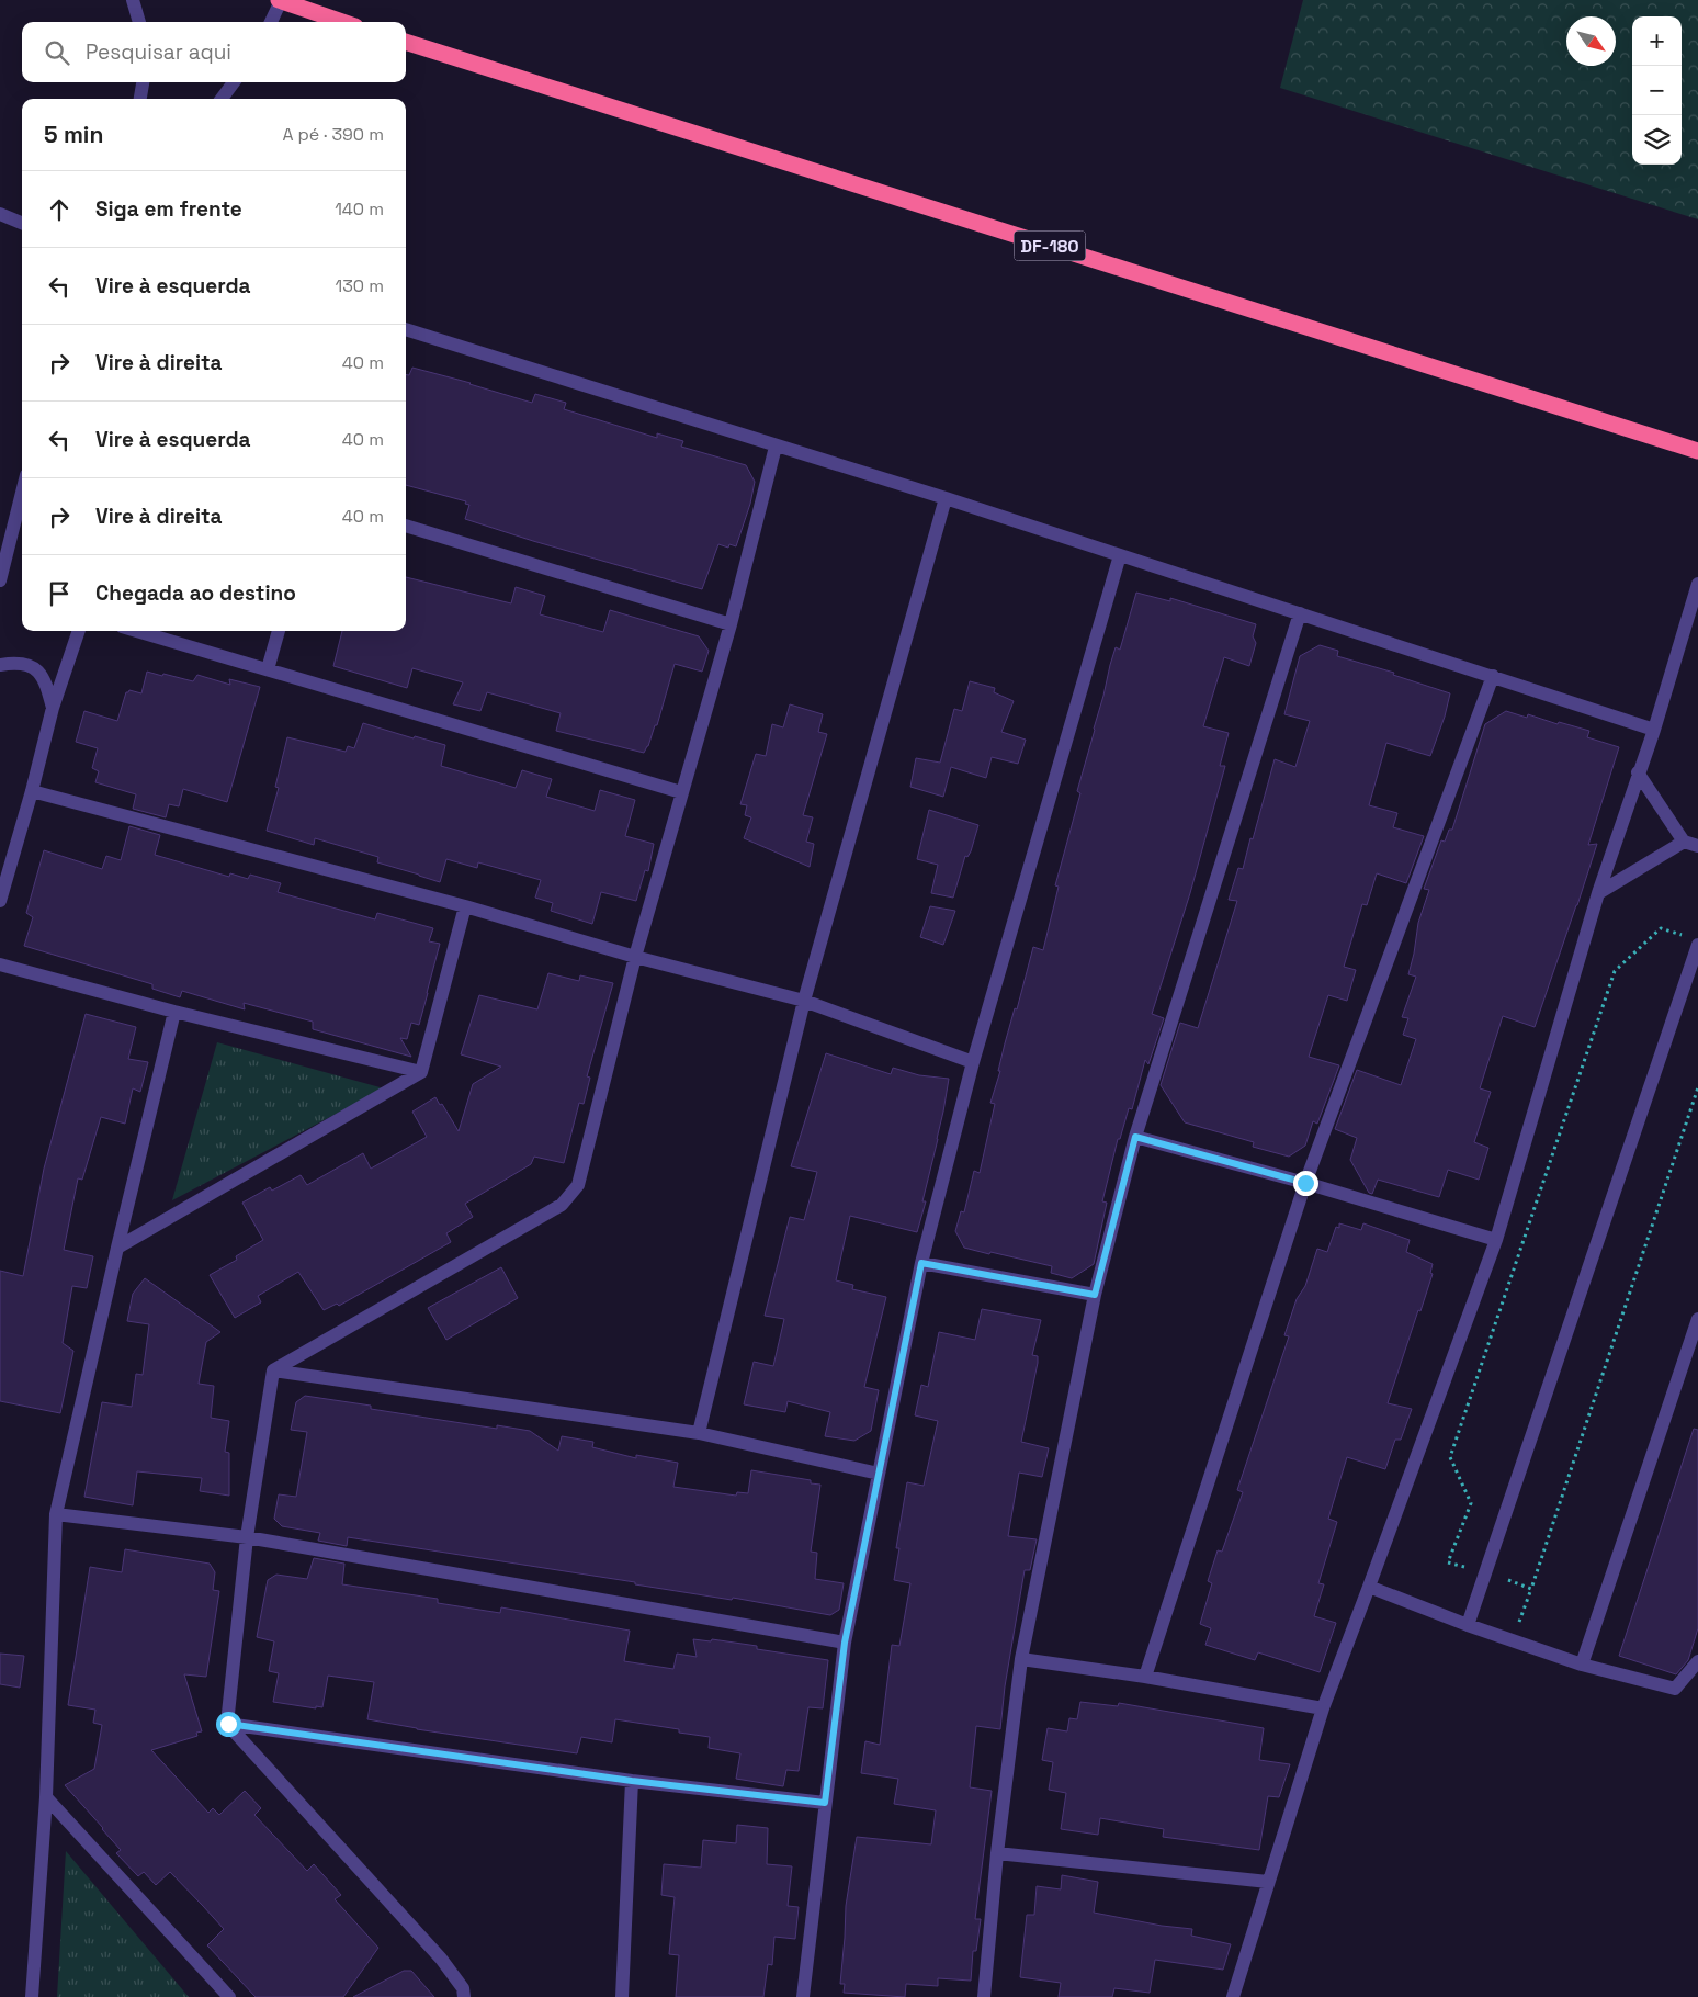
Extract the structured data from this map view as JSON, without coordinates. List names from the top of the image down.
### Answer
{
  "streets": {
    "highway": ["DF-180"]
  },
  "north": "bottom right",
  "page": {
    "map_buttons": ["+", "−"],
    "search": "Pesquisar aqui",
    "heading": ["5 min", "A pé · 390 m"],
    "list": [
      ["Siga em frente", "140 m"],
      ["Vire à esquerda", "130 m"],
      ["Vire à direita", "40 m"],
      ["Vire à esquerda", "40 m"],
      ["Vire à direita", "40 m"],
      "Chegada ao destino"
    ]
  }
}
